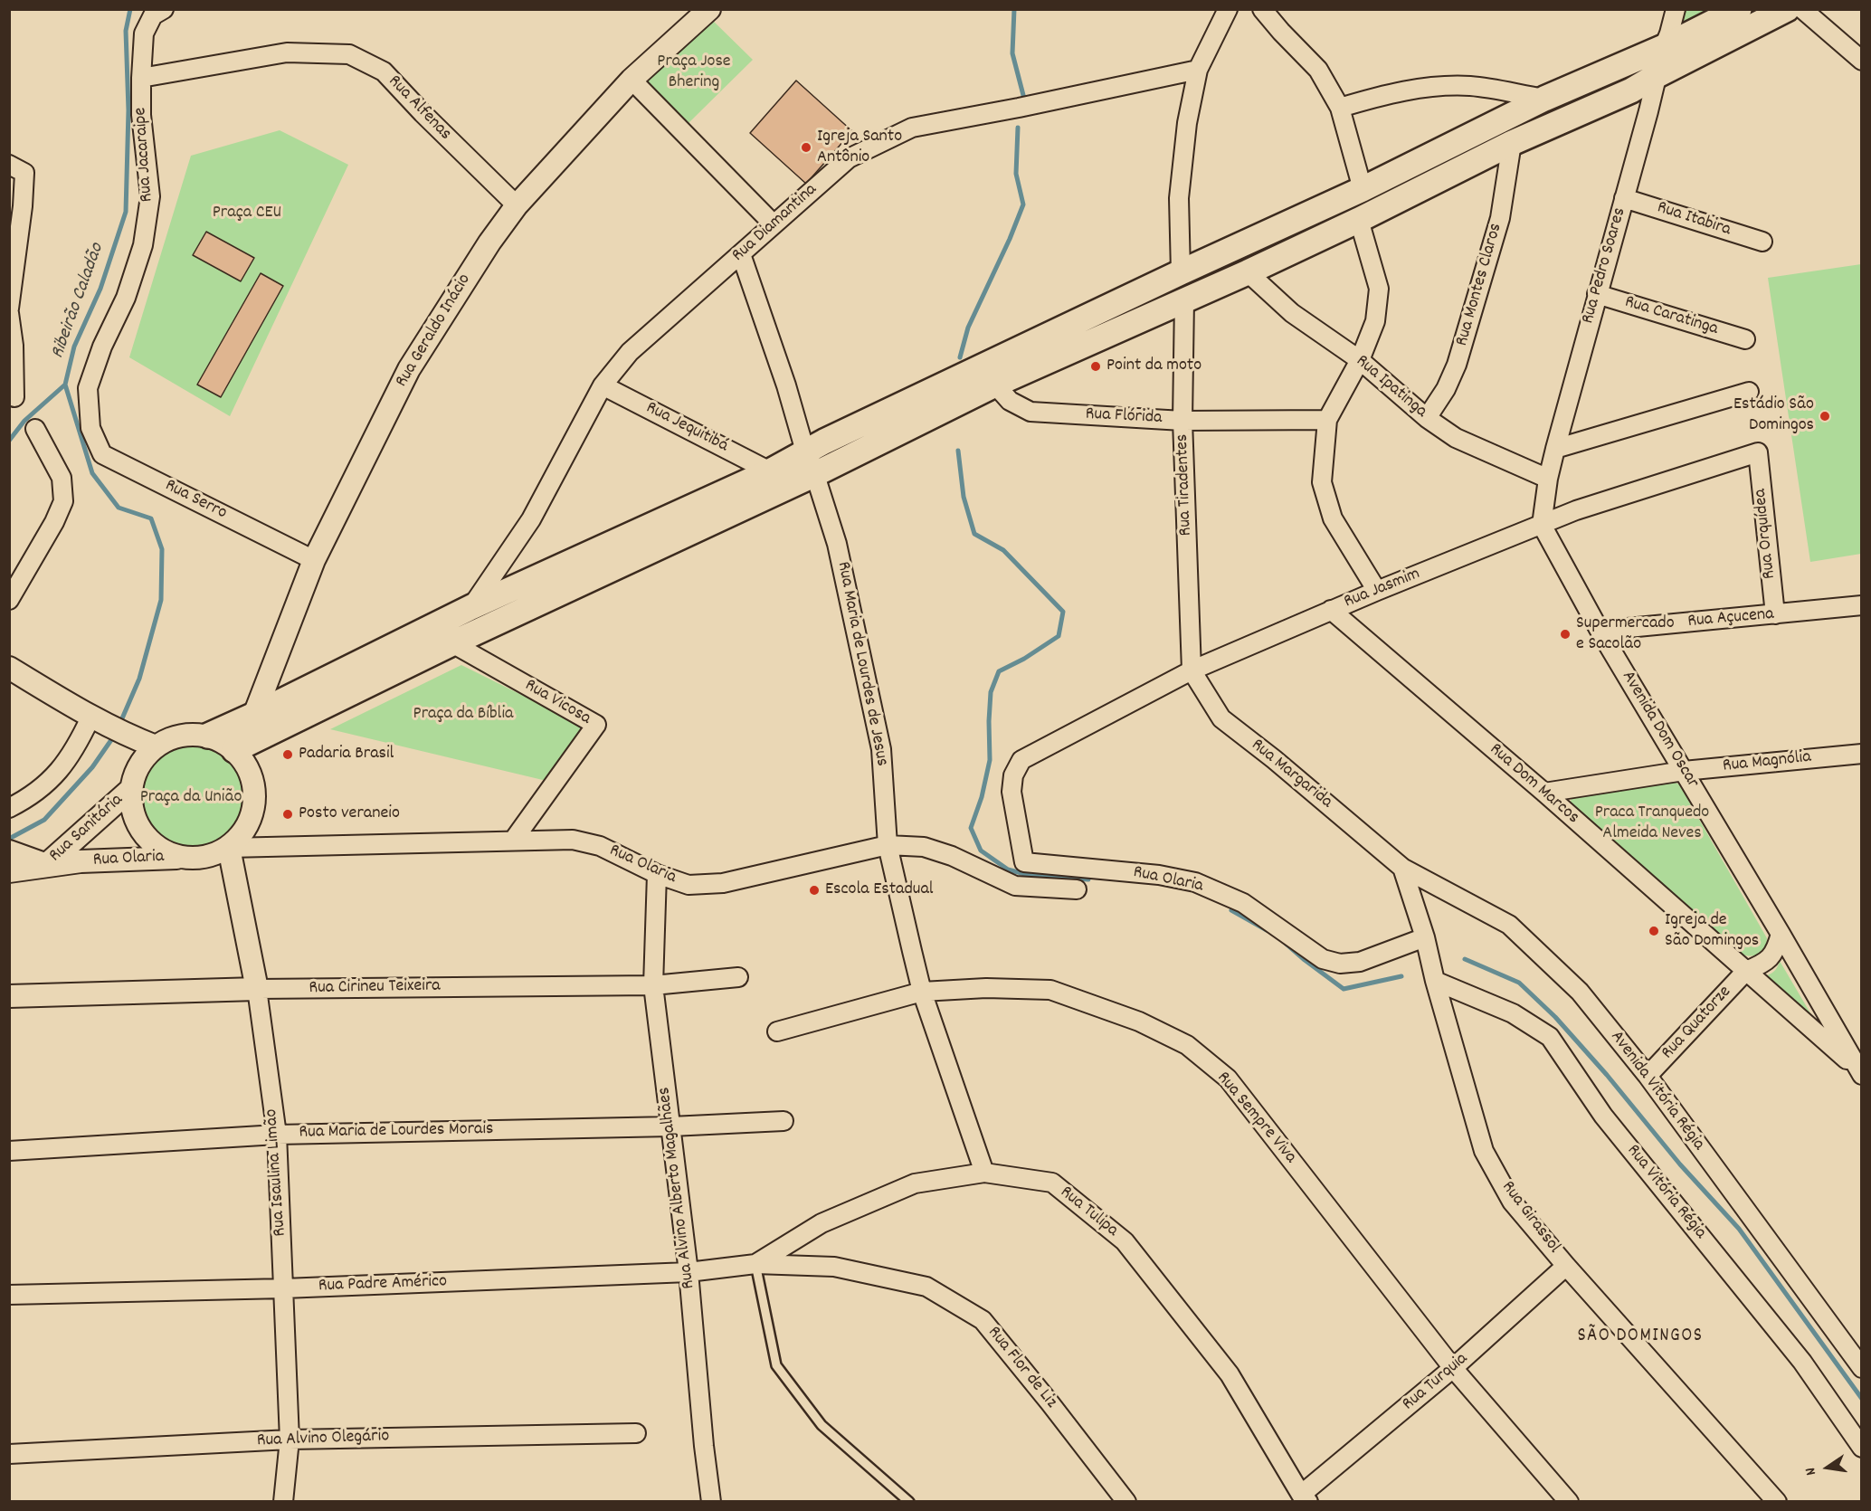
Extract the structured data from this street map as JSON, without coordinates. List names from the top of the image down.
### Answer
{
  "streets": {
    "street": [
      "Rua Alfenas",
      "Rua Jacaraipe",
      "Rua Itabira",
      "Rua Diamantina",
      "Rua Pedro Soares",
      "Rua Montes Claros",
      "Rua Caratinga",
      "Rua Geraldo Inácio",
      "Rua Ipatinga",
      "Rua Flórida",
      "Rua Jequitibá",
      "Rua Tiradentes",
      "Rua Serro",
      "Rua Orquídea",
      "Rua Jasmim",
      "Rua Açucena",
      "Rua Maria de Lourdes de Jesus",
      "Rua Vicosa",
      "Avenida Dom Oscar",
      "Rua Magnólia",
      "Rua Margarida",
      "Rua Dom Marcos",
      "Rua Sanitária",
      "Rua Olaria",
      "Rua Cirineu Teixeira",
      "Rua Quatorze",
      "Avenida Vitória Régia",
      "Rua Sempre Viva",
      "Rua Maria de Lourdes Morais",
      "Rua Isaulina Limão",
      "Rua Alvino Alberto Magalhães",
      "Rua Vitória Régia",
      "Rua Tulipa",
      "Rua Girassol",
      "Rua Padre Américo",
      "Rua Flor de Liz",
      "Rua Turquia",
      "Rua Alvino Olegário"
    ]
  },
  "crossings": [
    ["Rua Alfenas", "Rua Jacaraipe"],
    ["Rua Alfenas", "Rua Geraldo Inácio"],
    ["Rua Jacaraipe", "Rua Serro"],
    ["Rua Itabira", "Rua Pedro Soares"],
    ["Rua Diamantina", "Rua Jequitibá"],
    ["Rua Diamantina", "Rua Maria de Lourdes de Jesus"],
    ["Rua Pedro Soares", "Rua Caratinga"],
    ["Rua Pedro Soares", "Rua Ipatinga"],
    ["Rua Pedro Soares", "Rua Jasmim"],
    ["Rua Pedro Soares", "Avenida Dom Oscar"],
    ["Rua Montes Claros", "Rua Ipatinga"],
    ["Rua Geraldo Inácio", "Rua Serro"],
    ["Rua Flórida", "Rua Tiradentes"],
    ["Rua Tiradentes", "Rua Jasmim"],
    ["Rua Tiradentes", "Rua Margarida"],
    ["Rua Orquídea", "Rua Jasmim"],
    ["Rua Orquídea", "Rua Açucena"],
    ["Rua Jasmim", "Avenida Dom Oscar"],
    ["Rua Jasmim", "Rua Margarida"],
    ["Rua Jasmim", "Rua Dom Marcos"],
    ["Rua Jasmim", "Rua Olaria"],
    ["Rua Açucena", "Avenida Dom Oscar"],
    ["Rua Maria de Lourdes de Jesus", "Rua Olaria"],
    ["Rua Maria de Lourdes de Jesus", "Rua Sempre Viva"],
    ["Rua Maria de Lourdes de Jesus", "Rua Tulipa"],
    ["Rua Vicosa", "Rua Olaria"],
    ["Avenida Dom Oscar", "Rua Magnólia"],
    ["Avenida Dom Oscar", "Rua Dom Marcos"],
    ["Avenida Dom Oscar", "Rua Quatorze"],
    ["Rua Magnólia", "Rua Dom Marcos"],
    ["Rua Margarida", "Avenida Vitória Régia"],
    ["Rua Margarida", "Rua Girassol"],
    ["Rua Dom Marcos", "Rua Quatorze"],
    ["Rua Sanitária", "Rua Olaria"],
    ["Rua Sanitária", "Rua Isaulina Limão"],
    ["Rua Olaria", "Rua Isaulina Limão"],
    ["Rua Olaria", "Rua Alvino Alberto Magalhães"],
    ["Rua Olaria", "Rua Girassol"],
    ["Rua Cirineu Teixeira", "Rua Isaulina Limão"],
    ["Rua Cirineu Teixeira", "Rua Alvino Alberto Magalhães"],
    ["Rua Quatorze", "Avenida Vitória Régia"],
    ["Avenida Vitória Régia", "Rua Girassol"],
    ["Rua Sempre Viva", "Rua Turquia"],
    ["Rua Maria de Lourdes Morais", "Rua Isaulina Limão"],
    ["Rua Maria de Lourdes Morais", "Rua Alvino Alberto Magalhães"],
    ["Rua Isaulina Limão", "Rua Padre Américo"],
    ["Rua Isaulina Limão", "Rua Alvino Olegário"],
    ["Rua Alvino Alberto Magalhães", "Rua Padre Américo"],
    ["Rua Vitória Régia", "Rua Girassol"],
    ["Rua Tulipa", "Rua Padre Américo"],
    ["Rua Tulipa", "Rua Flor de Liz"],
    ["Rua Tulipa", "Rua Turquia"],
    ["Rua Girassol", "Rua Turquia"],
    ["Rua Padre Américo", "Rua Flor de Liz"]
  ],
  "districts": ["SÃO DOMINGOS"],
  "water": ["Ribeirão Caladão"],
  "parks": [
    "Praça Jose Bhering",
    "Praça CEU",
    "Praça da Bíblia",
    "Praça da União",
    "Praca Tranquedo Almeida Neves"
  ],
  "places": [
    "Igreja Santo Antônio",
    "Point da moto",
    "Estádio São Domingos",
    "Supermercado e Sacolão",
    "Padaria Brasil",
    "Posto veraneio",
    "Escola Estadual",
    "Igreja de São Domingos"
  ],
  "north": "left"
}
